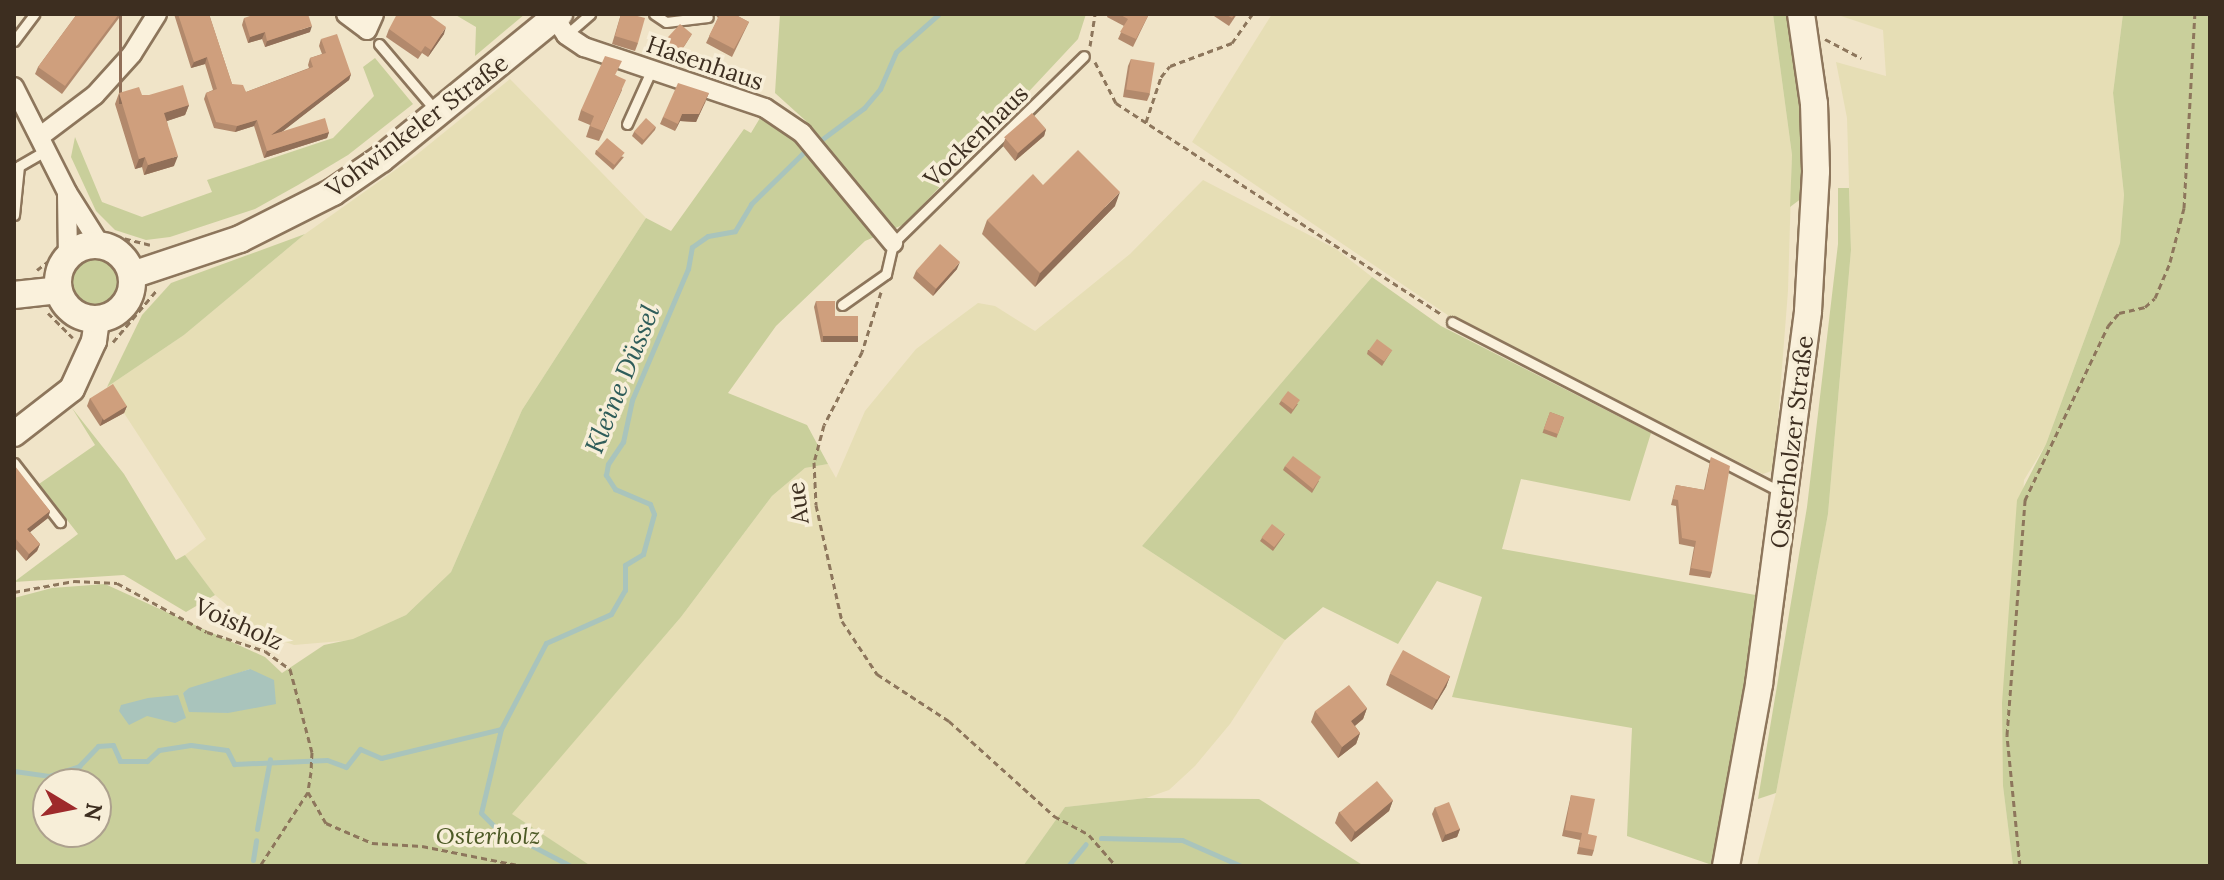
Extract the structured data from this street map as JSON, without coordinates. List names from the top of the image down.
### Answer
{
  "streets": {
    "main road": ["Vohwinkeler Straße", "Osterholzer Straße"],
    "street": ["Hasenhaus"],
    "lane": ["Vockenhaus"],
    "path": ["Aue", "Voisholz"]
  },
  "crossings": [
    ["Hasenhaus", "Vohwinkeler Straße"],
    ["Hasenhaus", "Vockenhaus"]
  ],
  "water": ["Kleine Düssel"],
  "parks": ["Osterholz"],
  "north": "right"
}
